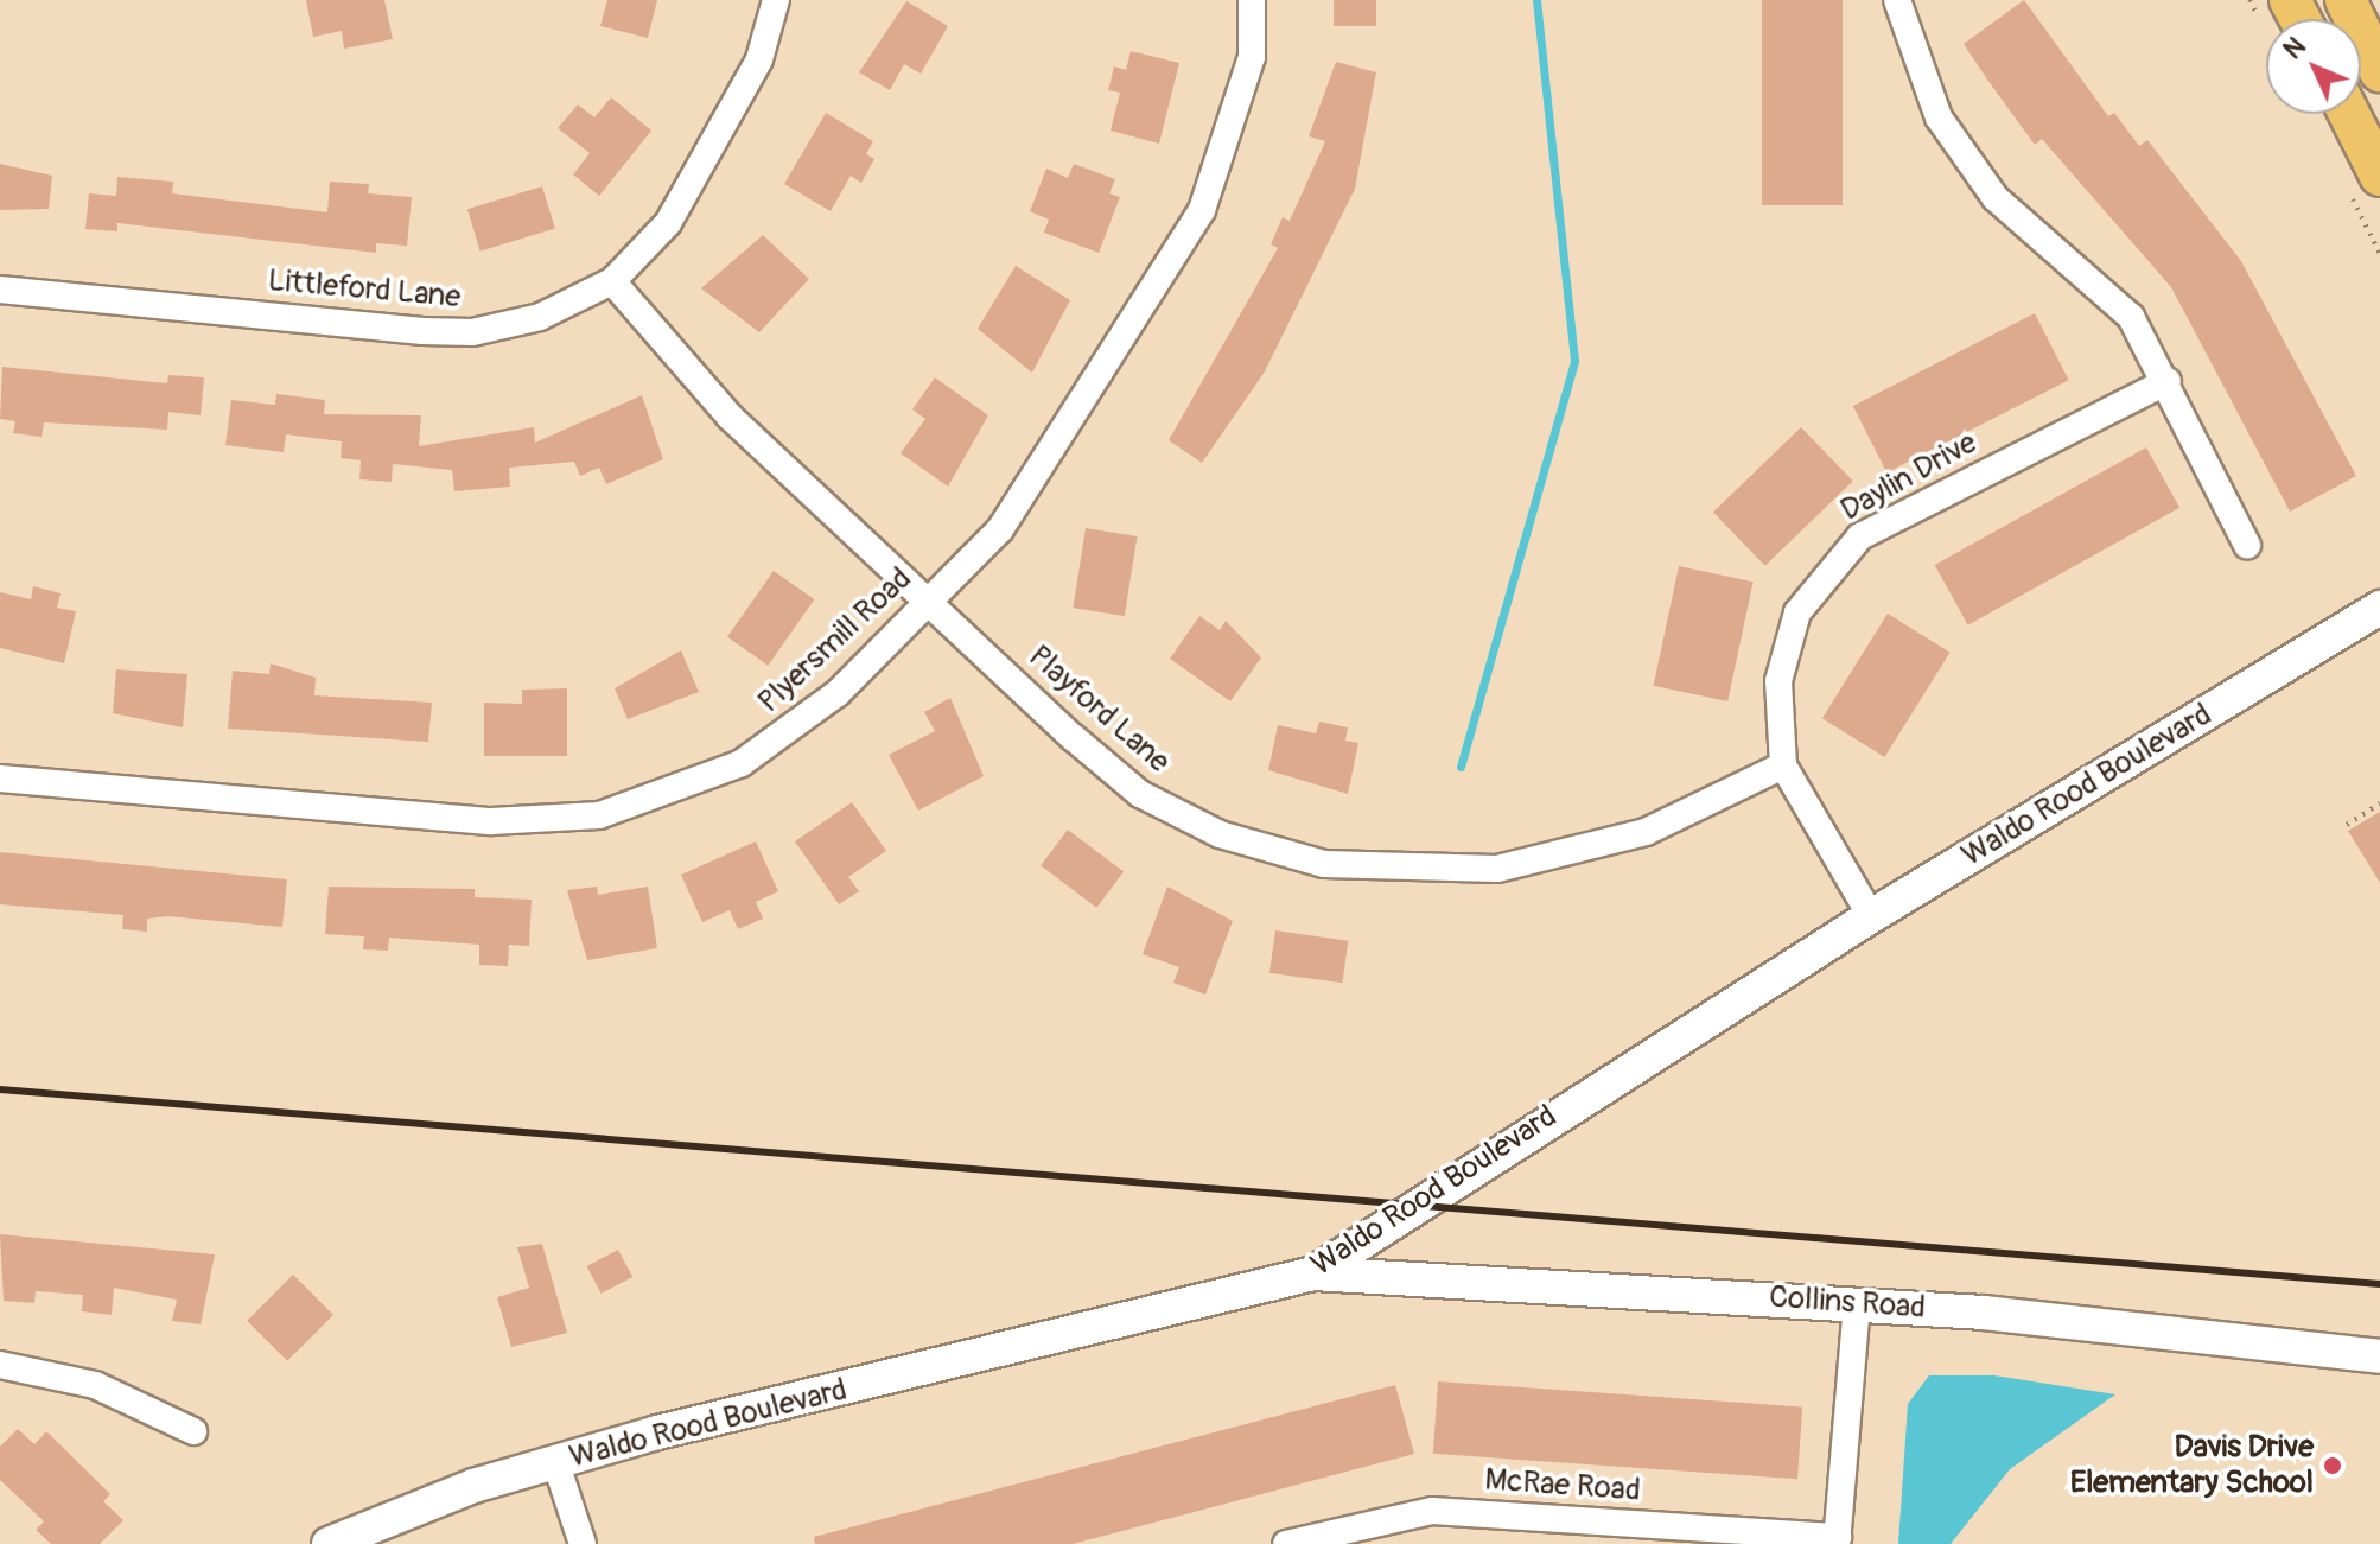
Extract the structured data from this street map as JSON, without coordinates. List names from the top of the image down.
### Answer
{
  "streets": {
    "street": [
      "Littleford Lane",
      "Daylin Drive",
      "Plyersmill Road",
      "Playford Lane",
      "Waldo Rood Boulevard",
      "Collins Road",
      "McRae Road"
    ]
  },
  "crossings": [
    ["Littleford Lane", "Playford Lane"],
    ["Daylin Drive", "Playford Lane"],
    ["Daylin Drive", "Waldo Rood Boulevard"],
    ["Plyersmill Road", "Playford Lane"],
    ["Waldo Rood Boulevard", "Collins Road"]
  ],
  "places": ["Davis Drive Elementary School"],
  "north": "top left"
}
